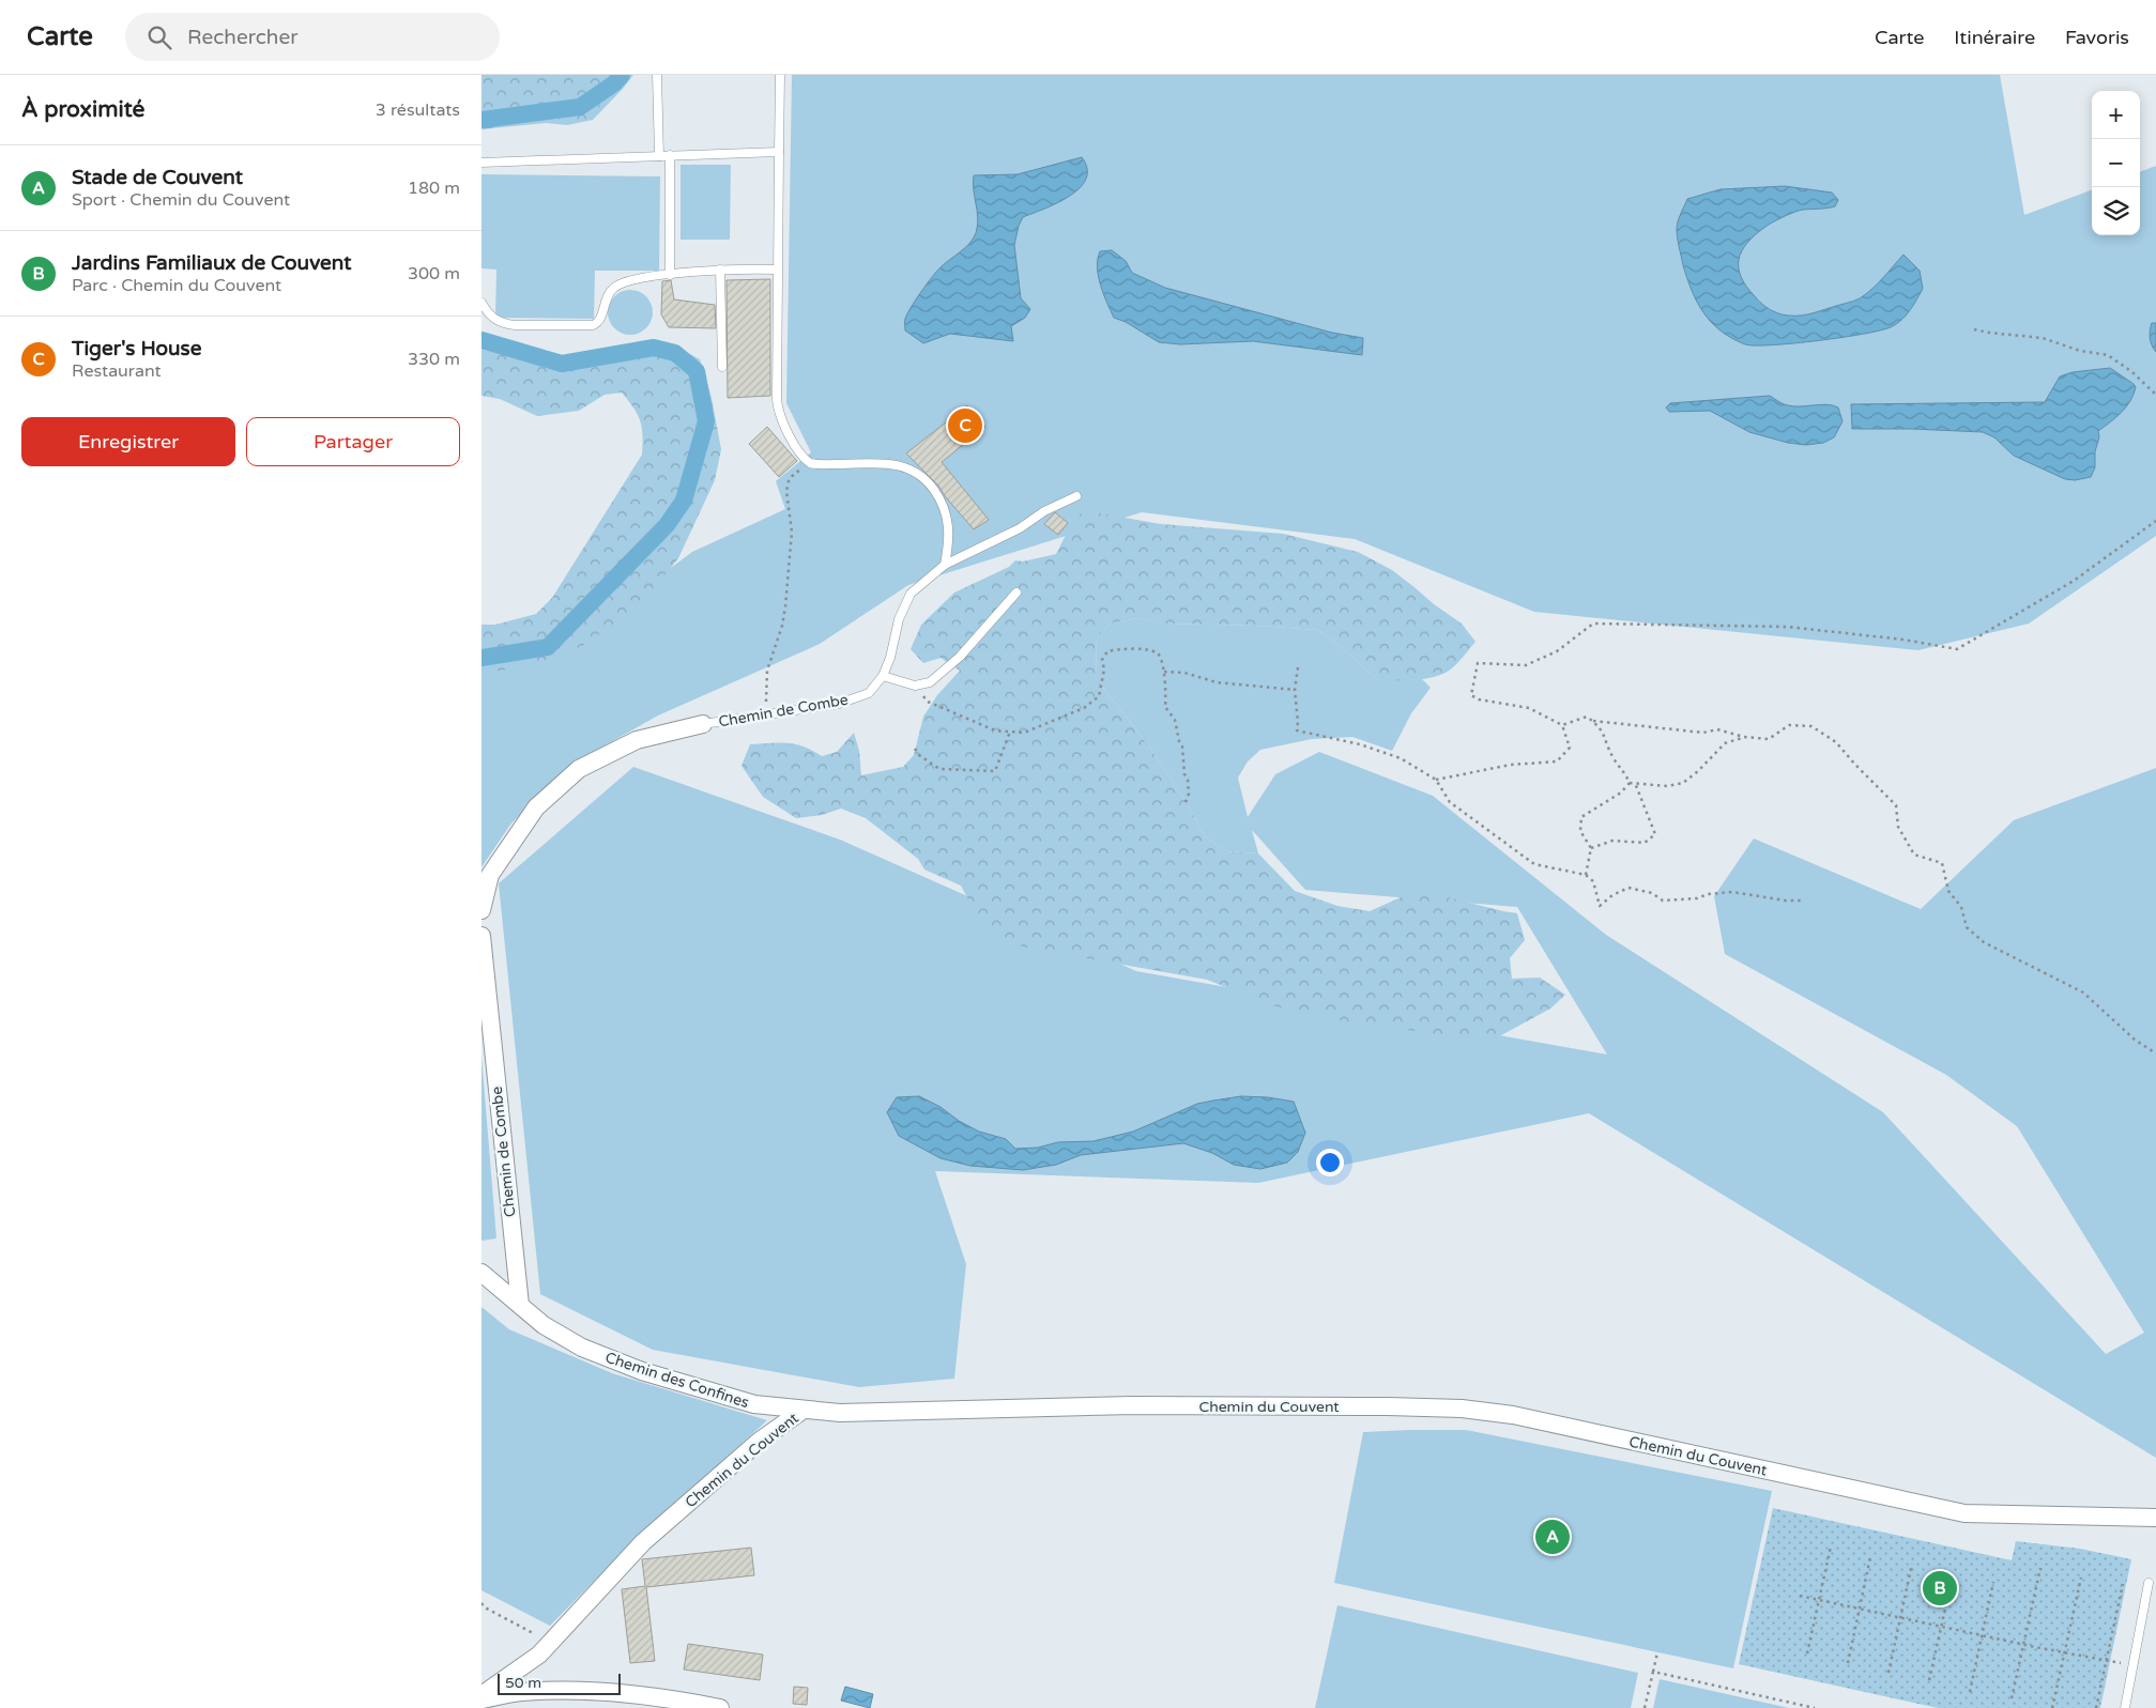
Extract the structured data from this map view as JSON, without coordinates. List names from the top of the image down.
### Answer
{
  "streets": {
    "street": ["Chemin de Combe", "Chemin des Confines", "Chemin du Couvent"]
  },
  "crossings": [
    ["Chemin de Combe", "Chemin des Confines"],
    ["Chemin des Confines", "Chemin du Couvent"]
  ],
  "scale_bar": "50 m",
  "page": {
    "header": "Carte",
    "search": "Rechercher",
    "nav": ["Carte", "Itinéraire", "Favoris"],
    "heading": ["À proximité", "3 résultats"],
    "map_buttons": ["+", "−"],
    "list": [
      {
        "mark": "A",
        "name": "Stade de Couvent",
        "note": "Sport · Chemin du Couvent",
        "value": "180 m"
      },
      {
        "mark": "B",
        "name": "Jardins Familiaux de Couvent",
        "note": "Parc · Chemin du Couvent",
        "value": "300 m"
      },
      {
        "mark": "C",
        "name": "Tiger's House",
        "note": "Restaurant",
        "value": "330 m"
      }
    ],
    "buttons": ["Enregistrer", "Partager"],
    "pins": ["C", "A", "B"],
    "scale": "50 m"
  }
}
